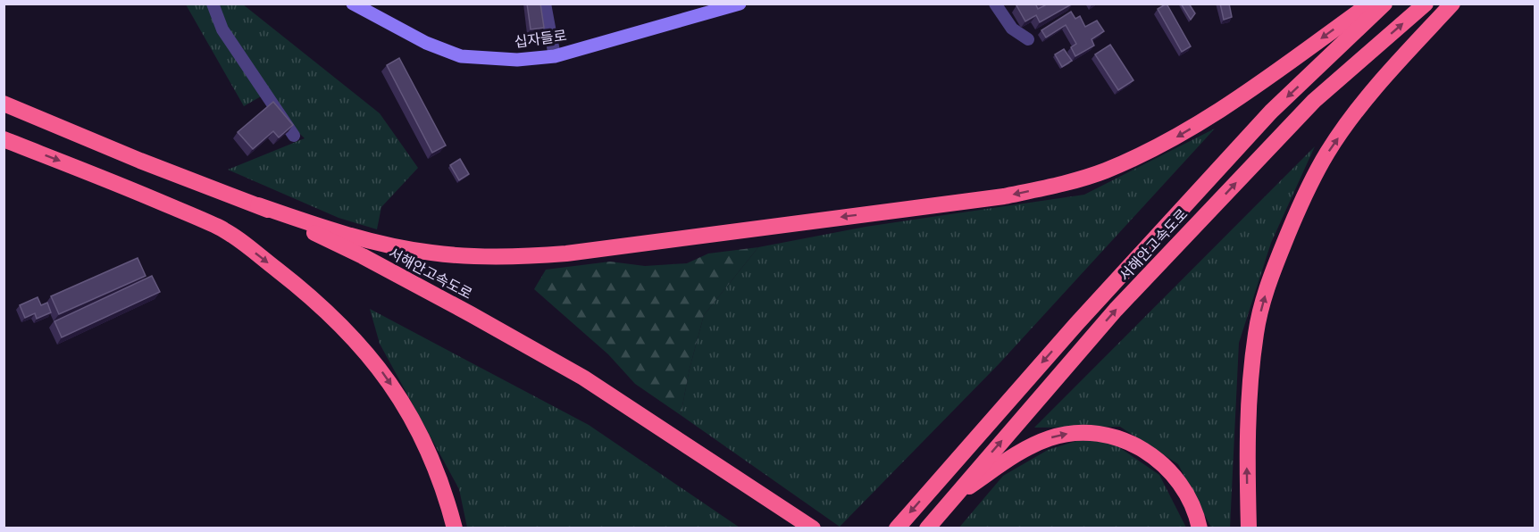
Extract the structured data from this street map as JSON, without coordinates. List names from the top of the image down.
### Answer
{
  "streets": {
    "highway": ["서해안고속도로"],
    "main road": ["십자들로"]
  }
}
